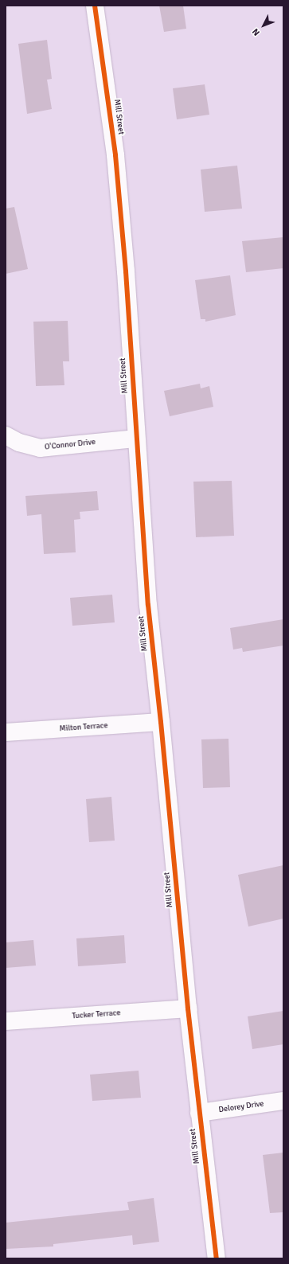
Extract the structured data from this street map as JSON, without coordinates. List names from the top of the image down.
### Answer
{
  "streets": {
    "street": [
      "Mill Street",
      "O'Connor Drive",
      "Milton Terrace",
      "Tucker Terrace",
      "Delorey Drive"
    ]
  },
  "crossings": [
    ["Mill Street", "O'Connor Drive"],
    ["Mill Street", "Milton Terrace"],
    ["Mill Street", "Tucker Terrace"],
    ["Mill Street", "Delorey Drive"]
  ],
  "north": "bottom left"
}
